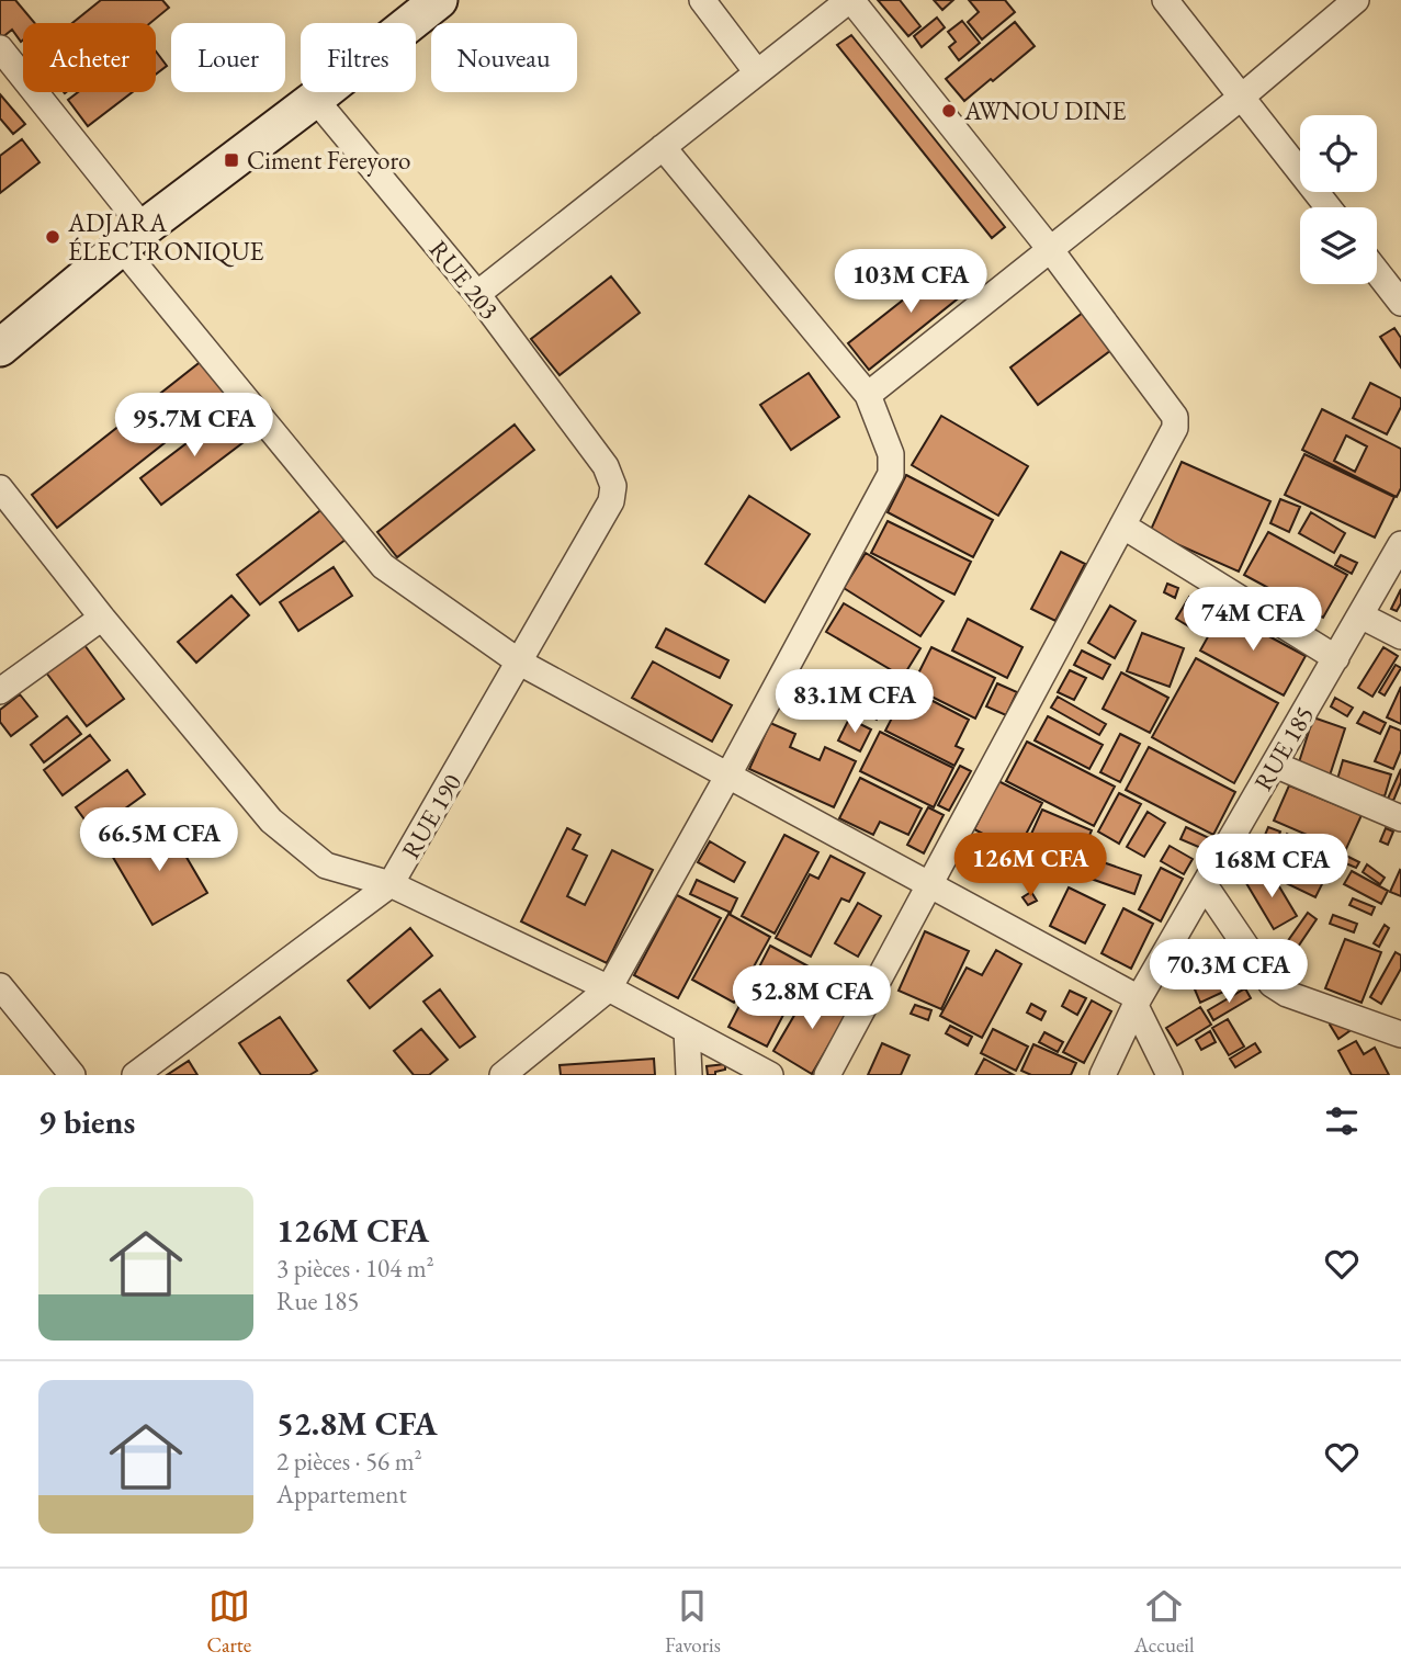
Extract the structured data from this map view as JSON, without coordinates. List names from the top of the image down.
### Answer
{
  "streets": {
    "street": ["RUE 203", "RUE 185", "RUE 190"]
  },
  "crossings": [
    ["RUE 203", "RUE 190"]
  ],
  "places": {
    "other": ["AWNOU DINE", "ADJARA ÉLECTRONIQUE"],
    "transit": ["Ciment Fereyoro"]
  },
  "page": {
    "chip": [
      "Acheter",
      "Louer",
      "Filtres",
      "Nouveau"
    ],
    "price": [
      "103M CFA",
      "95.7M CFA",
      "74M CFA",
      "83.1M CFA",
      "66.5M CFA",
      "126M CFA",
      "168M CFA",
      "70.3M CFA",
      "52.8M CFA"
    ],
    "heading": "9 biens",
    "list": [
      {
        "name": "126M CFA",
        "note": "3 pièces · 104 m² · Rue 185"
      },
      {
        "name": "52.8M CFA",
        "note": "2 pièces · 56 m² · Appartement"
      }
    ],
    "tabs": ["Carte", "Favoris", "Accueil"]
  }
}
